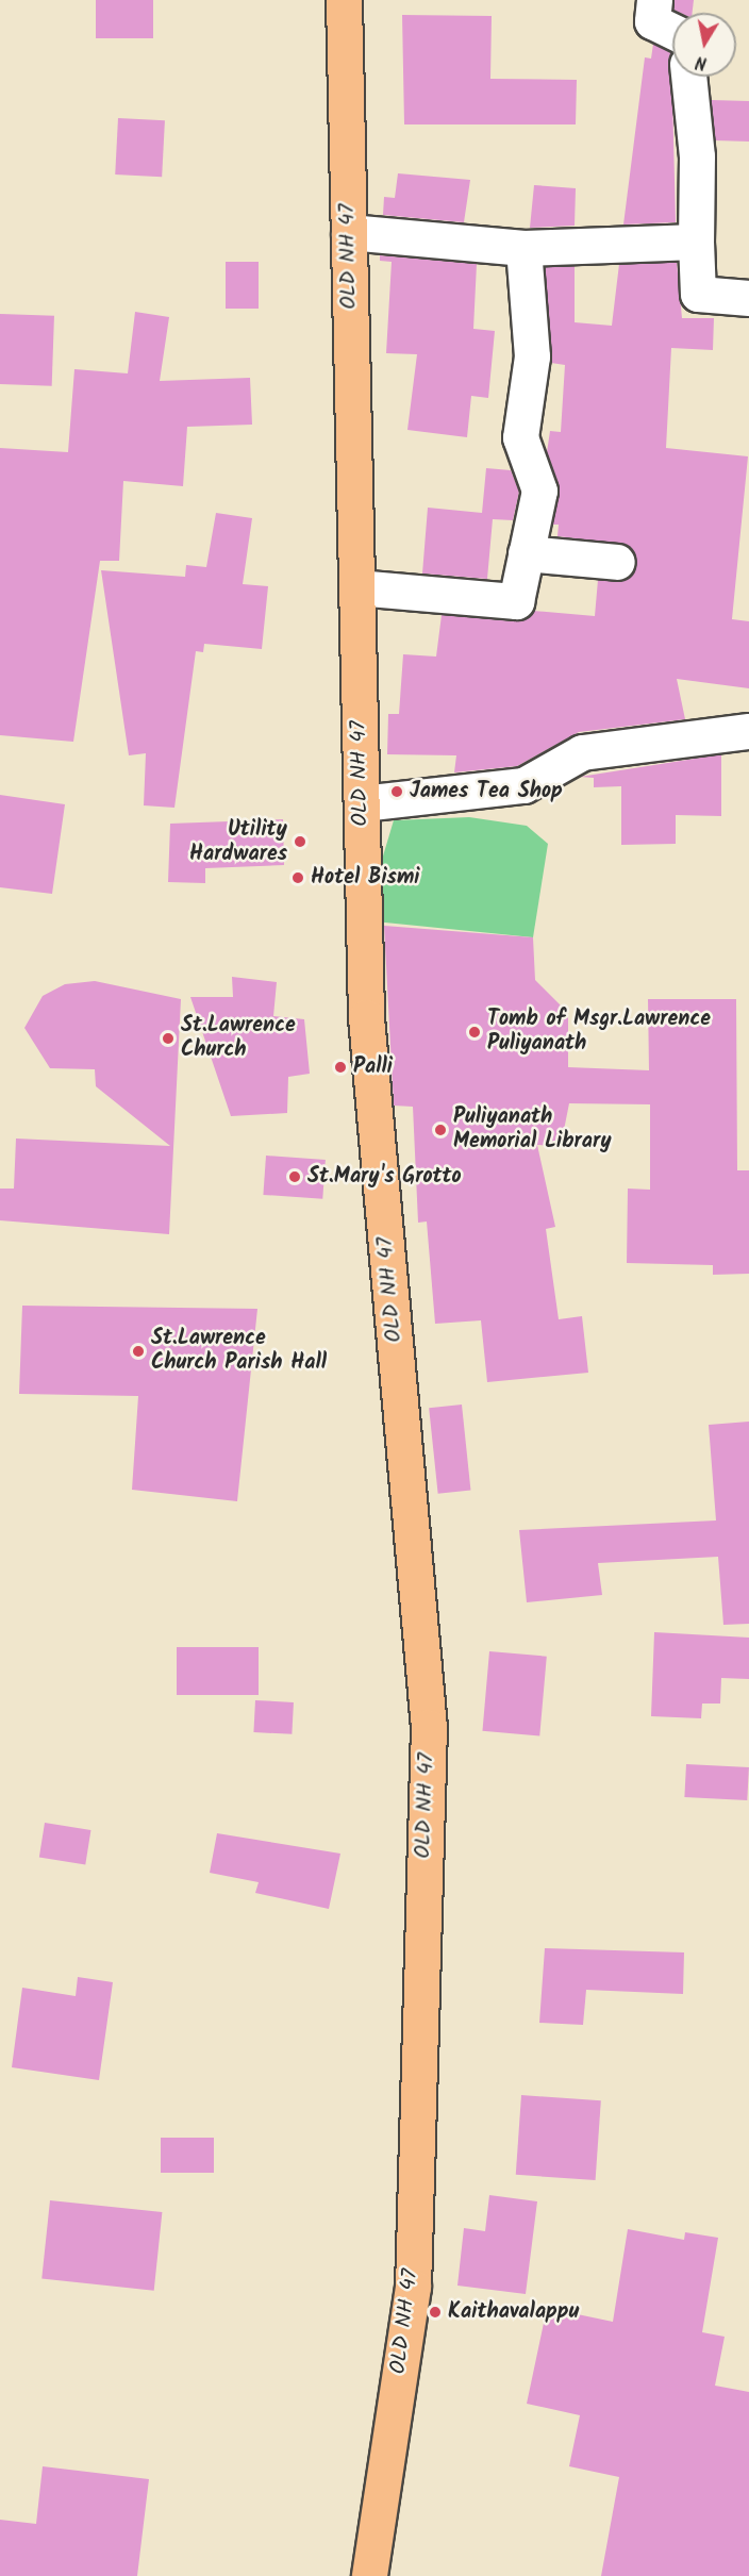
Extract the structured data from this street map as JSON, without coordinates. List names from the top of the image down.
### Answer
{
  "streets": {
    "main road": ["OLD NH 47"]
  },
  "places": [
    "James Tea Shop",
    "Utility Hardwares",
    "Hotel Bismi",
    "Tomb of Msgr.Lawrence Puliyanath",
    "St.Lawrence Church",
    "Palli",
    "Puliyanath Memorial Library",
    "St.Mary's Grotto",
    "St.Lawrence Church Parish Hall",
    "Kaithavalappu"
  ],
  "north": "bottom"
}
